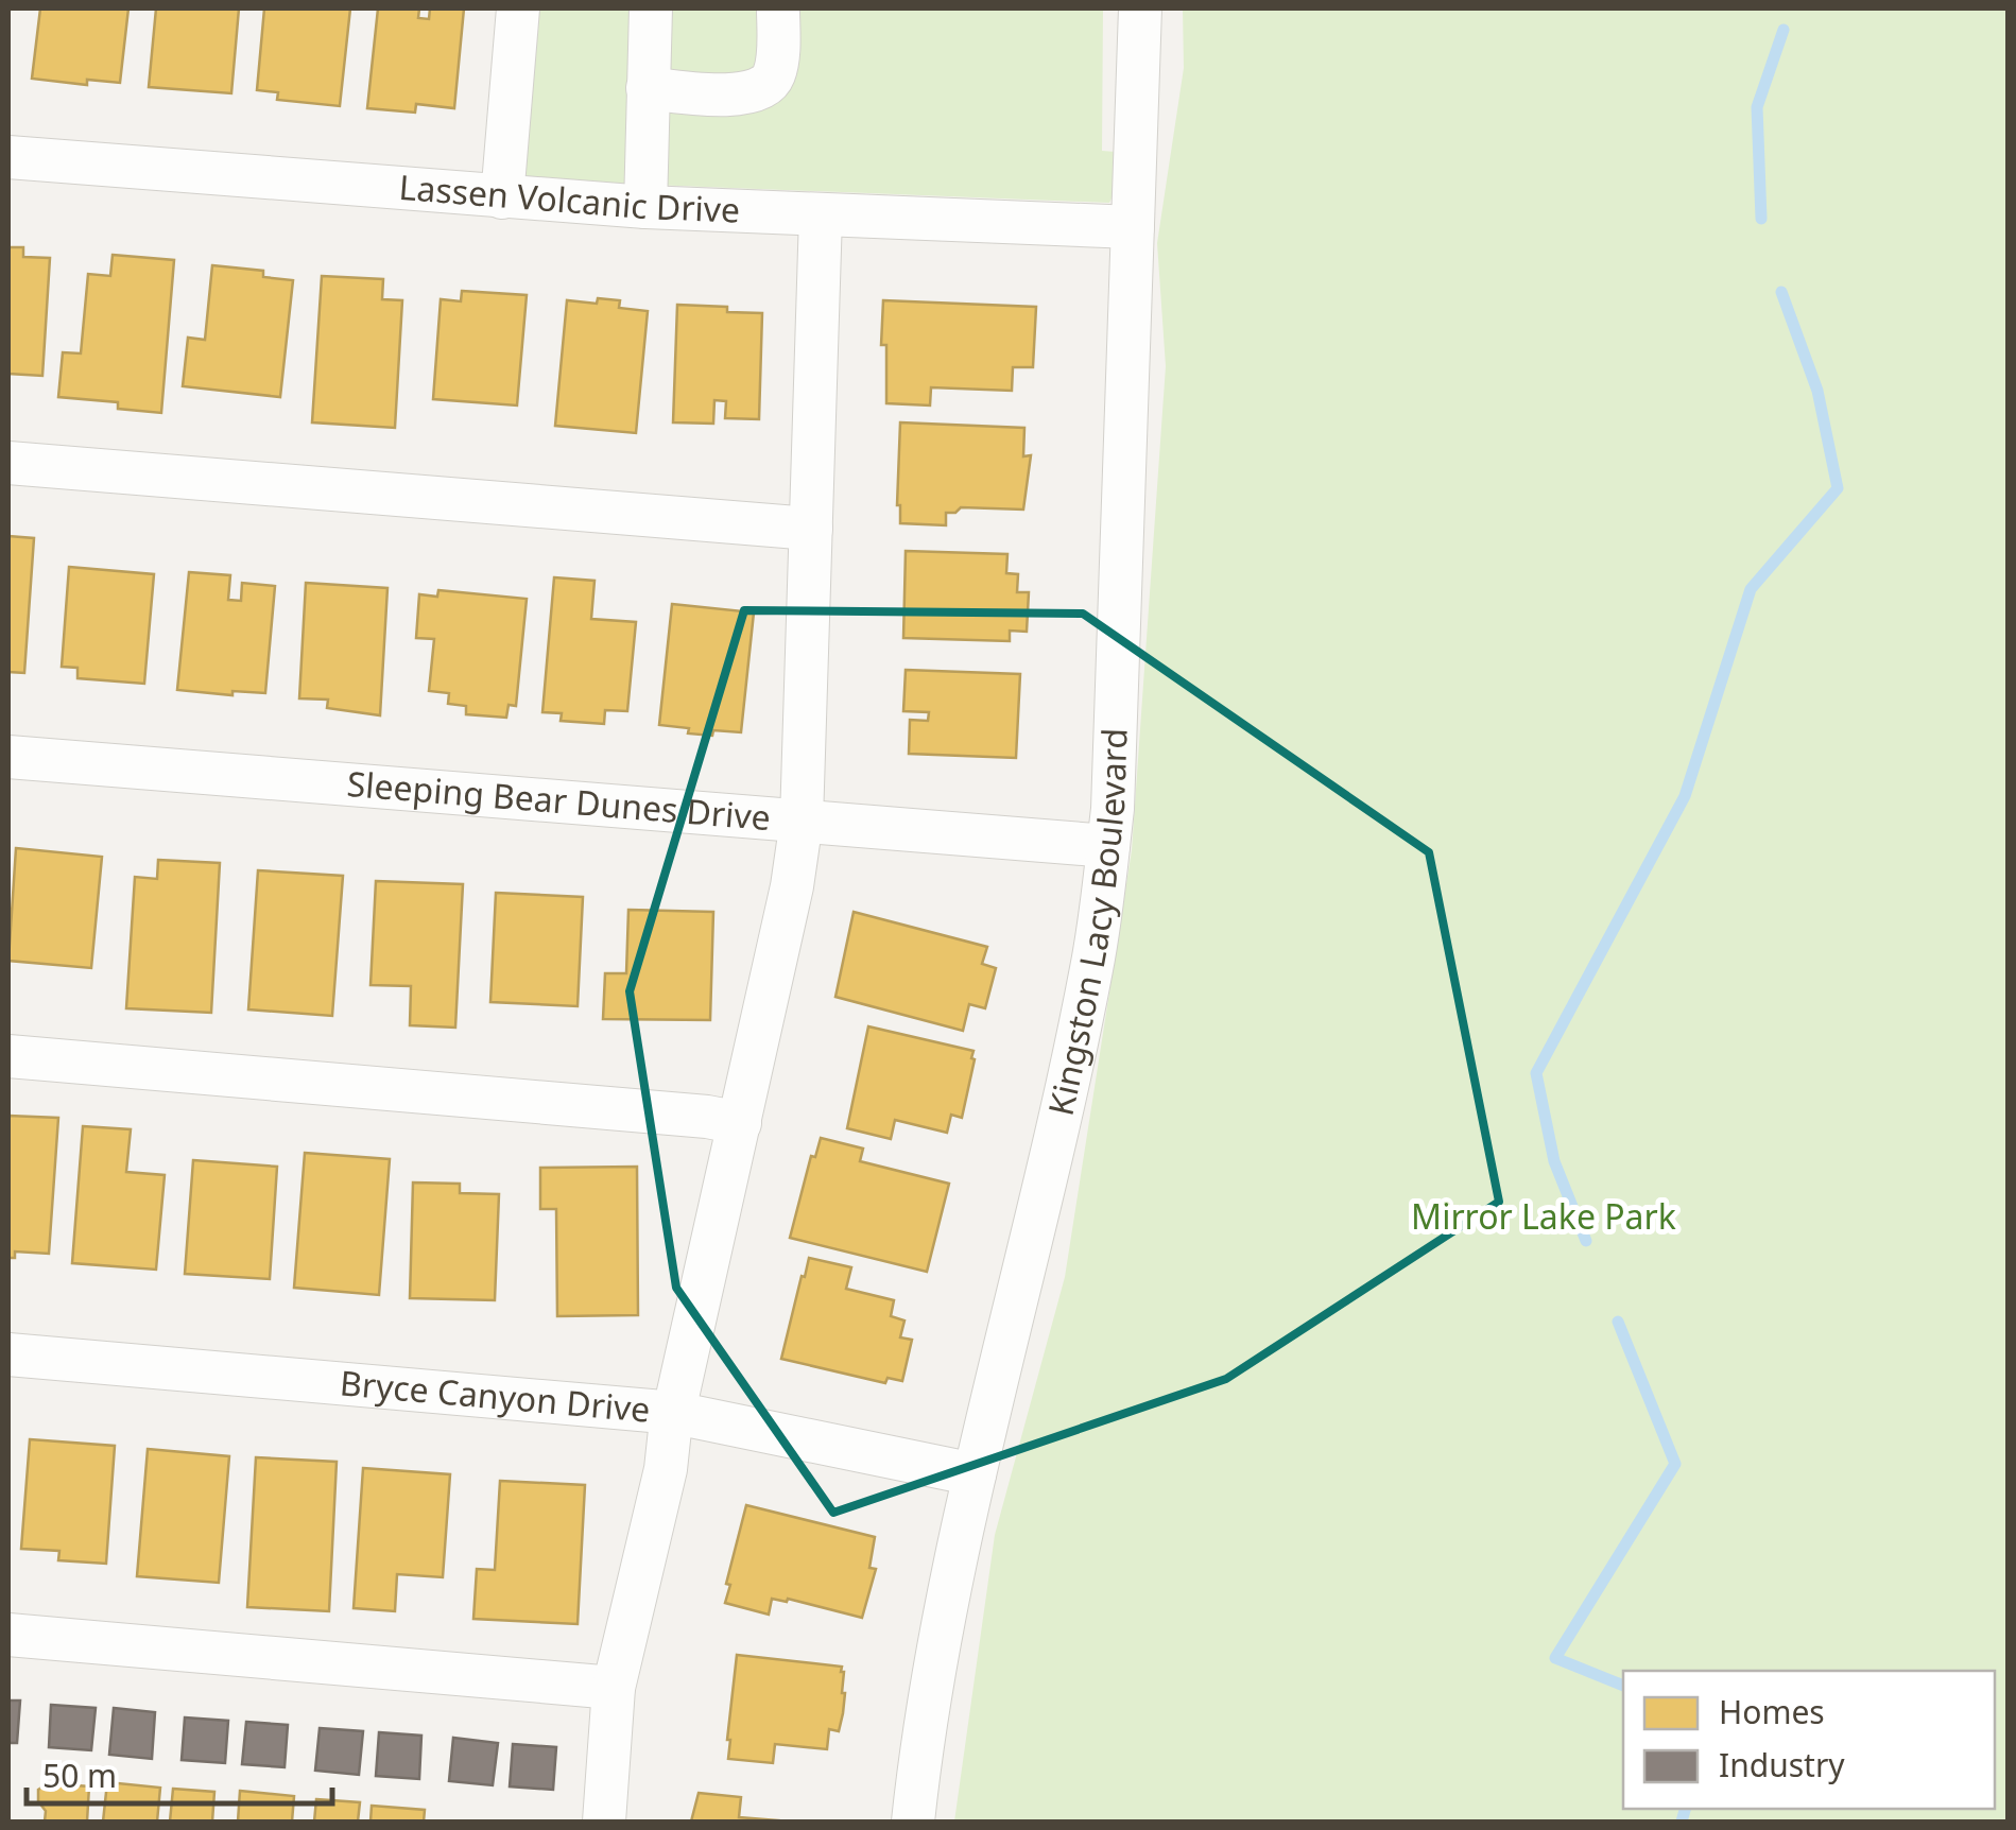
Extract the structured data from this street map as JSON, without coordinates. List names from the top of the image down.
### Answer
{
  "streets": {
    "street": [
      "Lassen Volcanic Drive",
      "Sleeping Bear Dunes Drive",
      "Kingston Lacy Boulevard",
      "Bryce Canyon Drive"
    ]
  },
  "crossings": [
    ["Lassen Volcanic Drive", "Kingston Lacy Boulevard"],
    ["Sleeping Bear Dunes Drive", "Kingston Lacy Boulevard"],
    ["Kingston Lacy Boulevard", "Bryce Canyon Drive"]
  ],
  "parks": ["Mirror Lake Park"],
  "legend": ["Homes", "Industry"],
  "scale_bar": "50 m"
}
